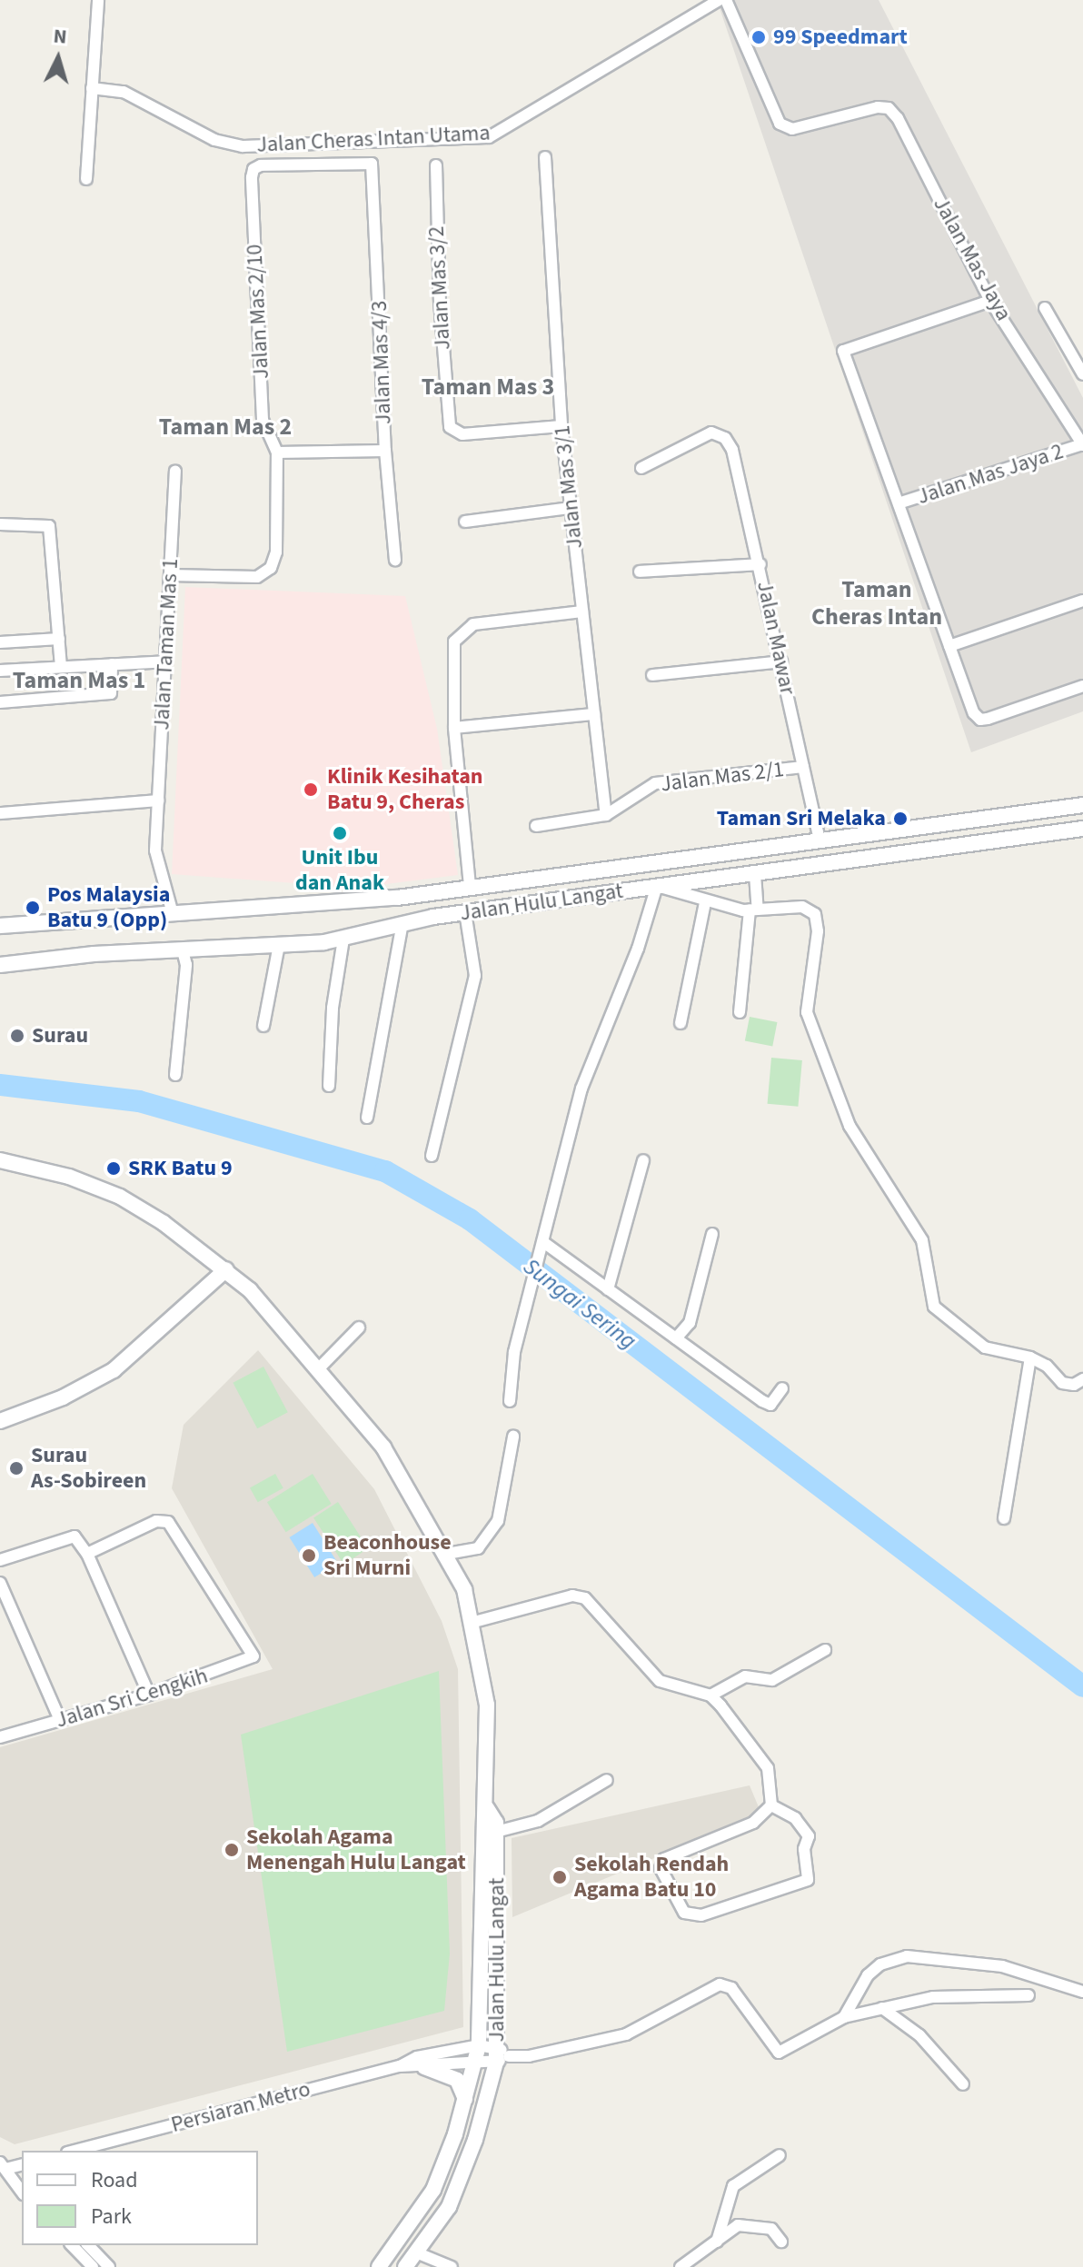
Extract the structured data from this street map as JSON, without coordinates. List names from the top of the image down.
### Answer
{
  "streets": {
    "main road": ["Jalan Hulu Langat"],
    "street": [
      "Jalan Cheras Intan Utama",
      "Jalan Mas Jaya",
      "Jalan Mas 3/2",
      "Jalan Mas 2/10",
      "Jalan Mas 4/3",
      "Jalan Mas Jaya 2",
      "Jalan Mas 3/1",
      "Jalan Mawar",
      "Jalan Taman Mas 1",
      "Jalan Mas 2/1",
      "Jalan Sri Cengkih",
      "Persiaran Metro"
    ]
  },
  "crossings": [
    ["Jalan Mas Jaya", "Jalan Mas Jaya 2"],
    ["Jalan Mas 3/2", "Jalan Mas 3/1"],
    ["Jalan Mas 2/10", "Jalan Mas 4/3"],
    ["Jalan Mas 3/1", "Jalan Mas 2/1"],
    ["Jalan Mawar", "Jalan Mas 2/1"],
    ["Jalan Mawar", "Jalan Hulu Langat"],
    ["Jalan Taman Mas 1", "Jalan Hulu Langat"],
    ["Jalan Hulu Langat", "Persiaran Metro"]
  ],
  "districts": [
    "Taman Mas 3",
    "Taman Mas 2",
    "Taman Cheras Intan",
    "Taman Mas 1"
  ],
  "water": ["Sungai Sering"],
  "places": [
    "99 Speedmart",
    "Klinik Kesihatan Batu 9, Cheras",
    "Taman Sri Melaka",
    "Unit Ibu dan Anak",
    "Pos Malaysia Batu 9 (Opp)",
    "Surau",
    "SRK Batu 9",
    "Surau As-Sobireen",
    "Beaconhouse Sri Murni",
    "Sekolah Agama Menengah Hulu Langat",
    "Sekolah Rendah Agama Batu 10"
  ],
  "legend": ["Road", "Park"],
  "north": "top"
}
